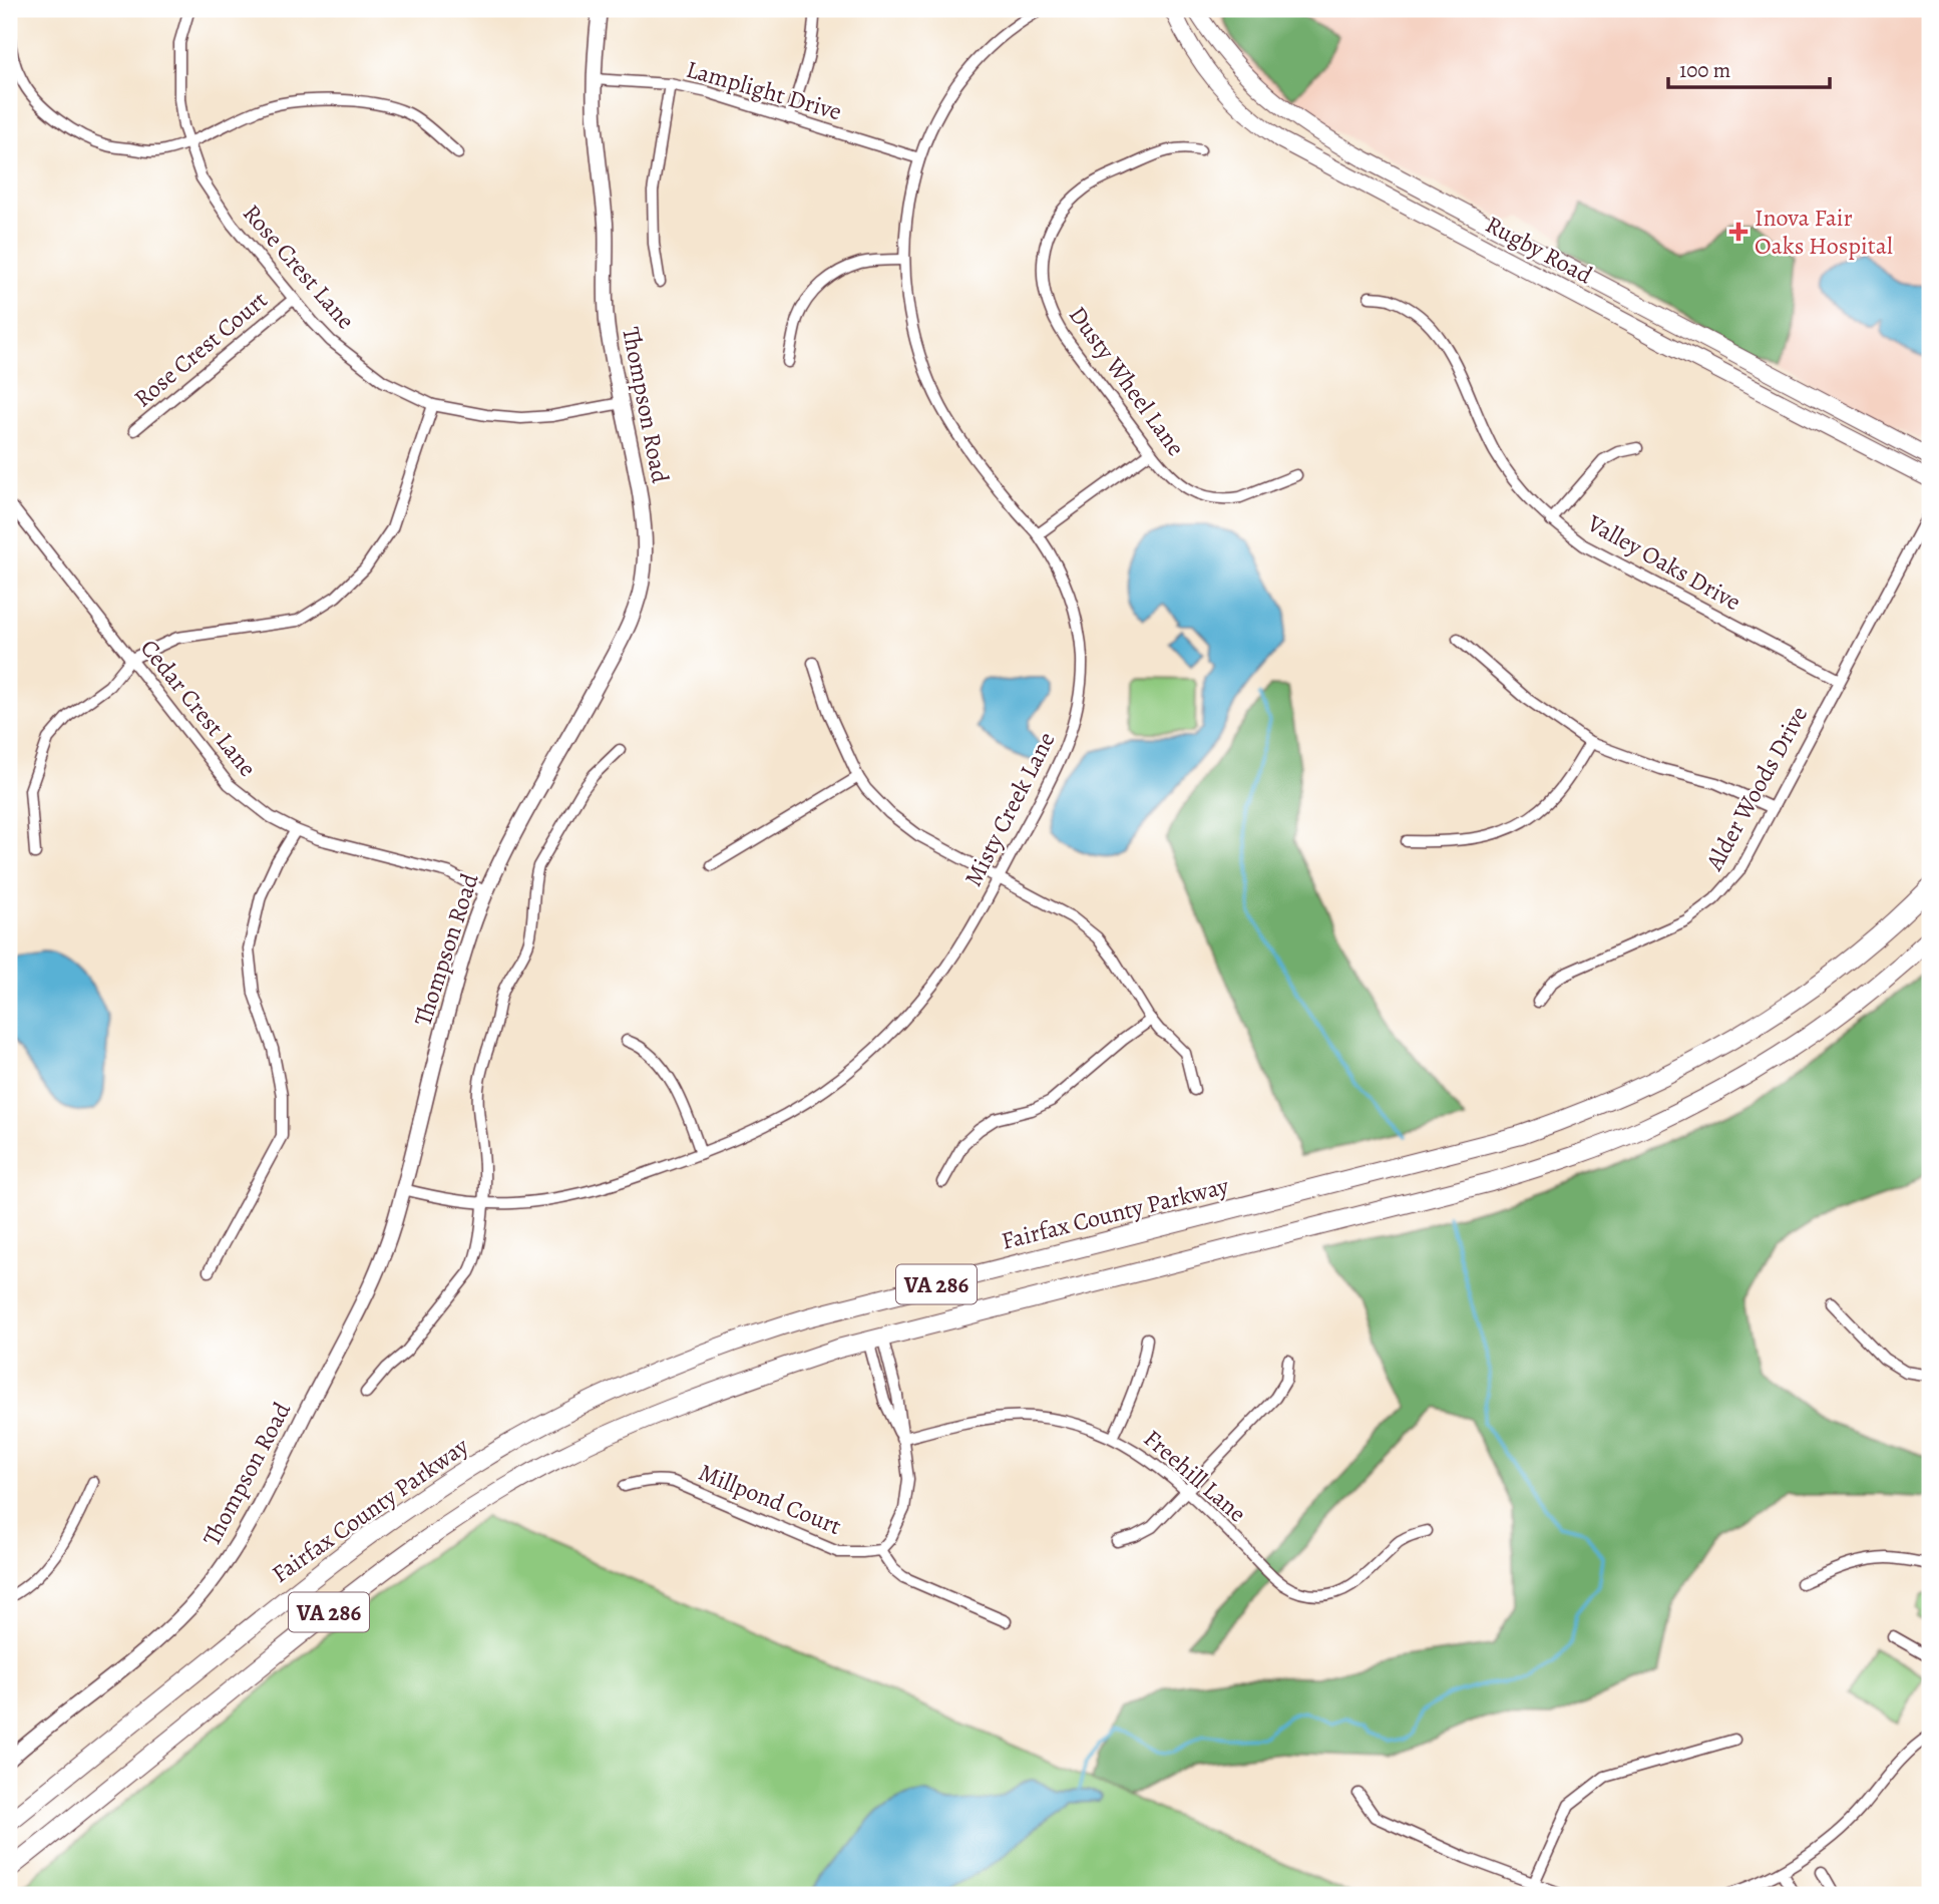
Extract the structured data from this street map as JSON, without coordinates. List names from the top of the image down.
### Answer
{
  "streets": {
    "highway": ["Fairfax County Parkway", "VA 286"],
    "main road": ["Rugby Road"],
    "street": [
      "Lamplight Drive",
      "Rose Crest Lane",
      "Rose Crest Court",
      "Dusty Wheel Lane",
      "Thompson Road",
      "Valley Oaks Drive",
      "Cedar Crest Lane",
      "Alder Woods Drive",
      "Misty Creek Lane",
      "Freehill Lane",
      "Millpond Court"
    ]
  },
  "crossings": [
    ["Lamplight Drive", "Thompson Road"],
    ["Lamplight Drive", "Misty Creek Lane"],
    ["Rose Crest Lane", "Rose Crest Court"],
    ["Rose Crest Lane", "Thompson Road"],
    ["Thompson Road", "Cedar Crest Lane"],
    ["Thompson Road", "Misty Creek Lane"],
    ["Valley Oaks Drive", "Alder Woods Drive"]
  ],
  "places": {
    "health": ["Inova Fair Oaks Hospital"]
  },
  "scale_bar": "100 m"
}
